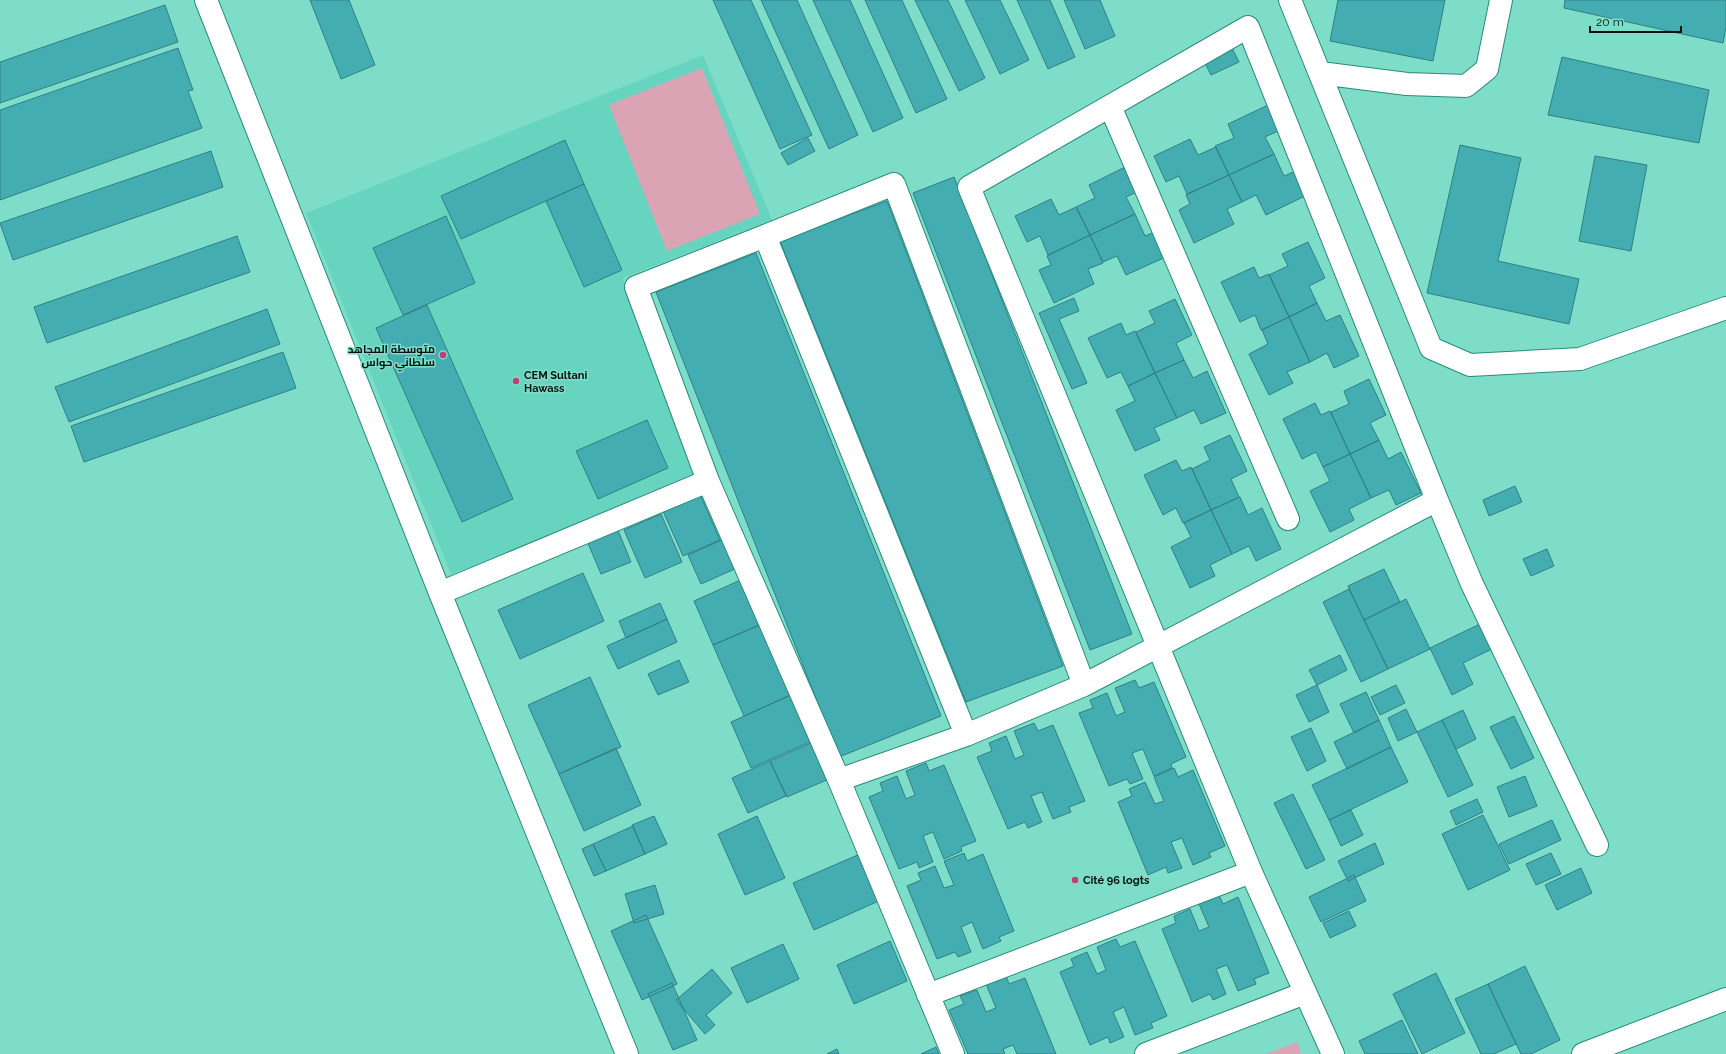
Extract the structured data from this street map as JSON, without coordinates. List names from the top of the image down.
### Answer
{
  "places": ["متوسطة المجاهد سلطاني حواس", "CEM Sultani Hawass", "Cité 96 logts"],
  "scale_bar": "20 m"
}
